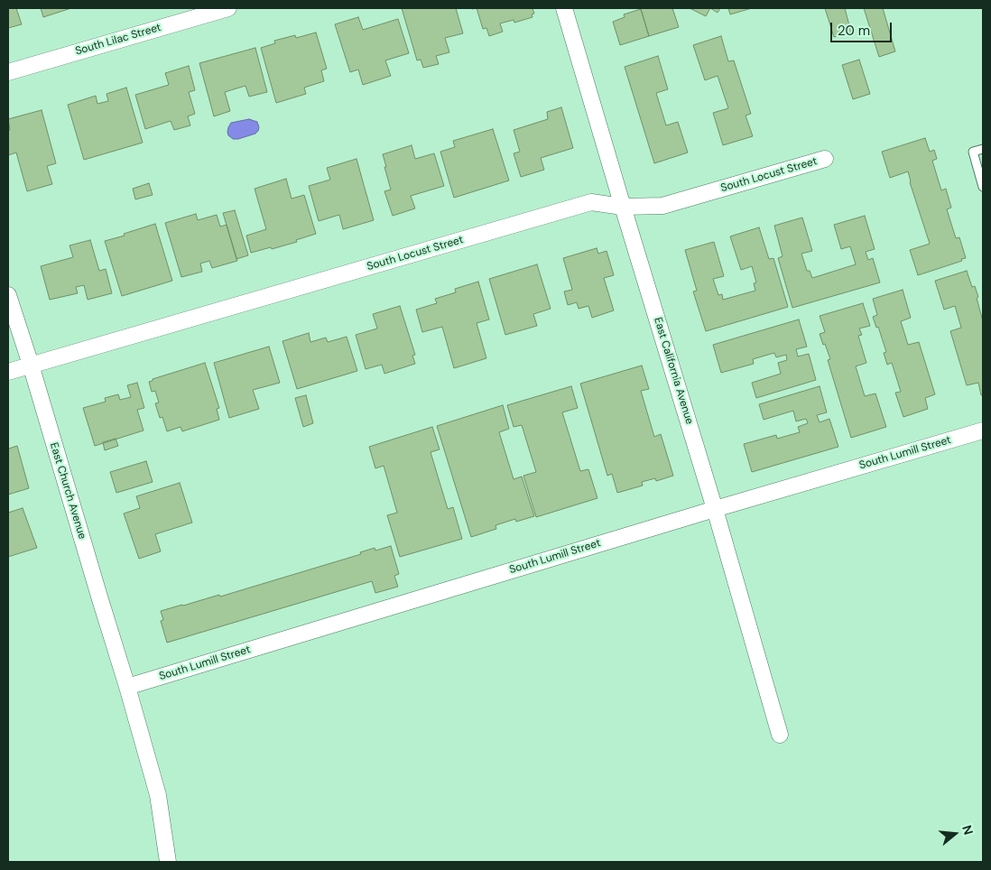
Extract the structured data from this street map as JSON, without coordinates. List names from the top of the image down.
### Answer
{
  "streets": {
    "street": [
      "South Lilac Street",
      "South Locust Street",
      "East California Avenue",
      "South Lumill Street",
      "East Church Avenue"
    ]
  },
  "crossings": [
    ["South Locust Street", "East California Avenue"],
    ["South Locust Street", "East Church Avenue"],
    ["East California Avenue", "South Lumill Street"],
    ["South Lumill Street", "East Church Avenue"]
  ],
  "scale_bar": "20 m",
  "north": "right"
}
